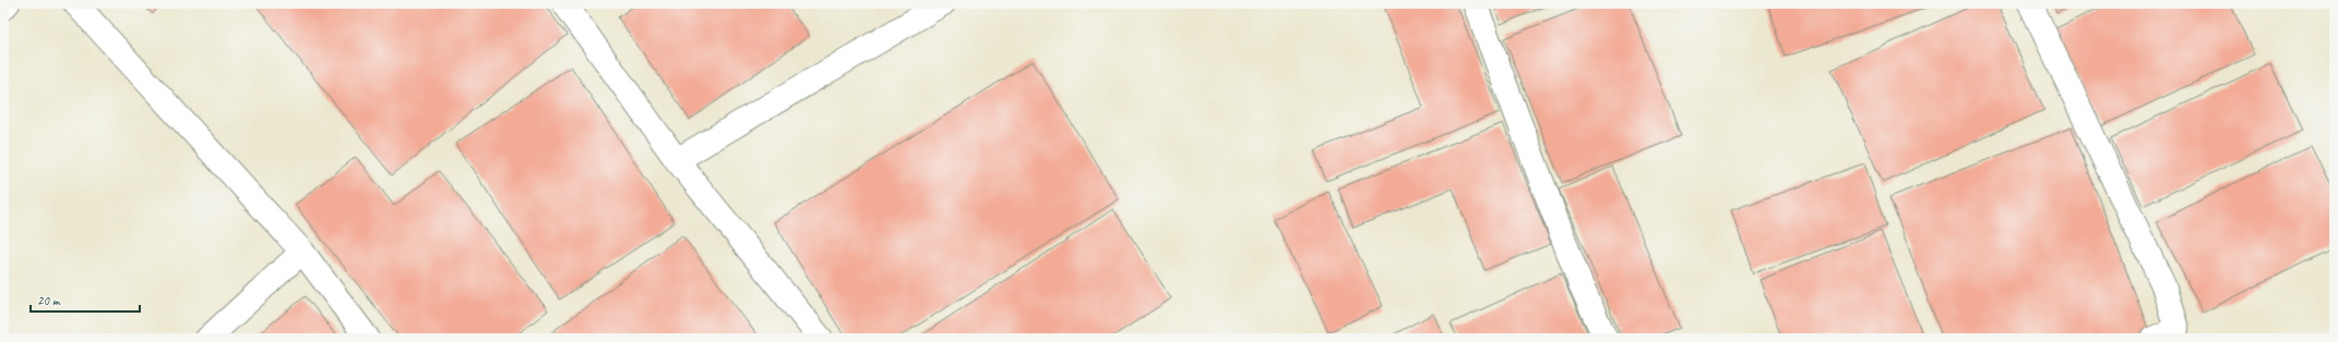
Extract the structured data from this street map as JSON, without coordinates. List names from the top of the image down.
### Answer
{
  "scale_bar": "20 m"
}
